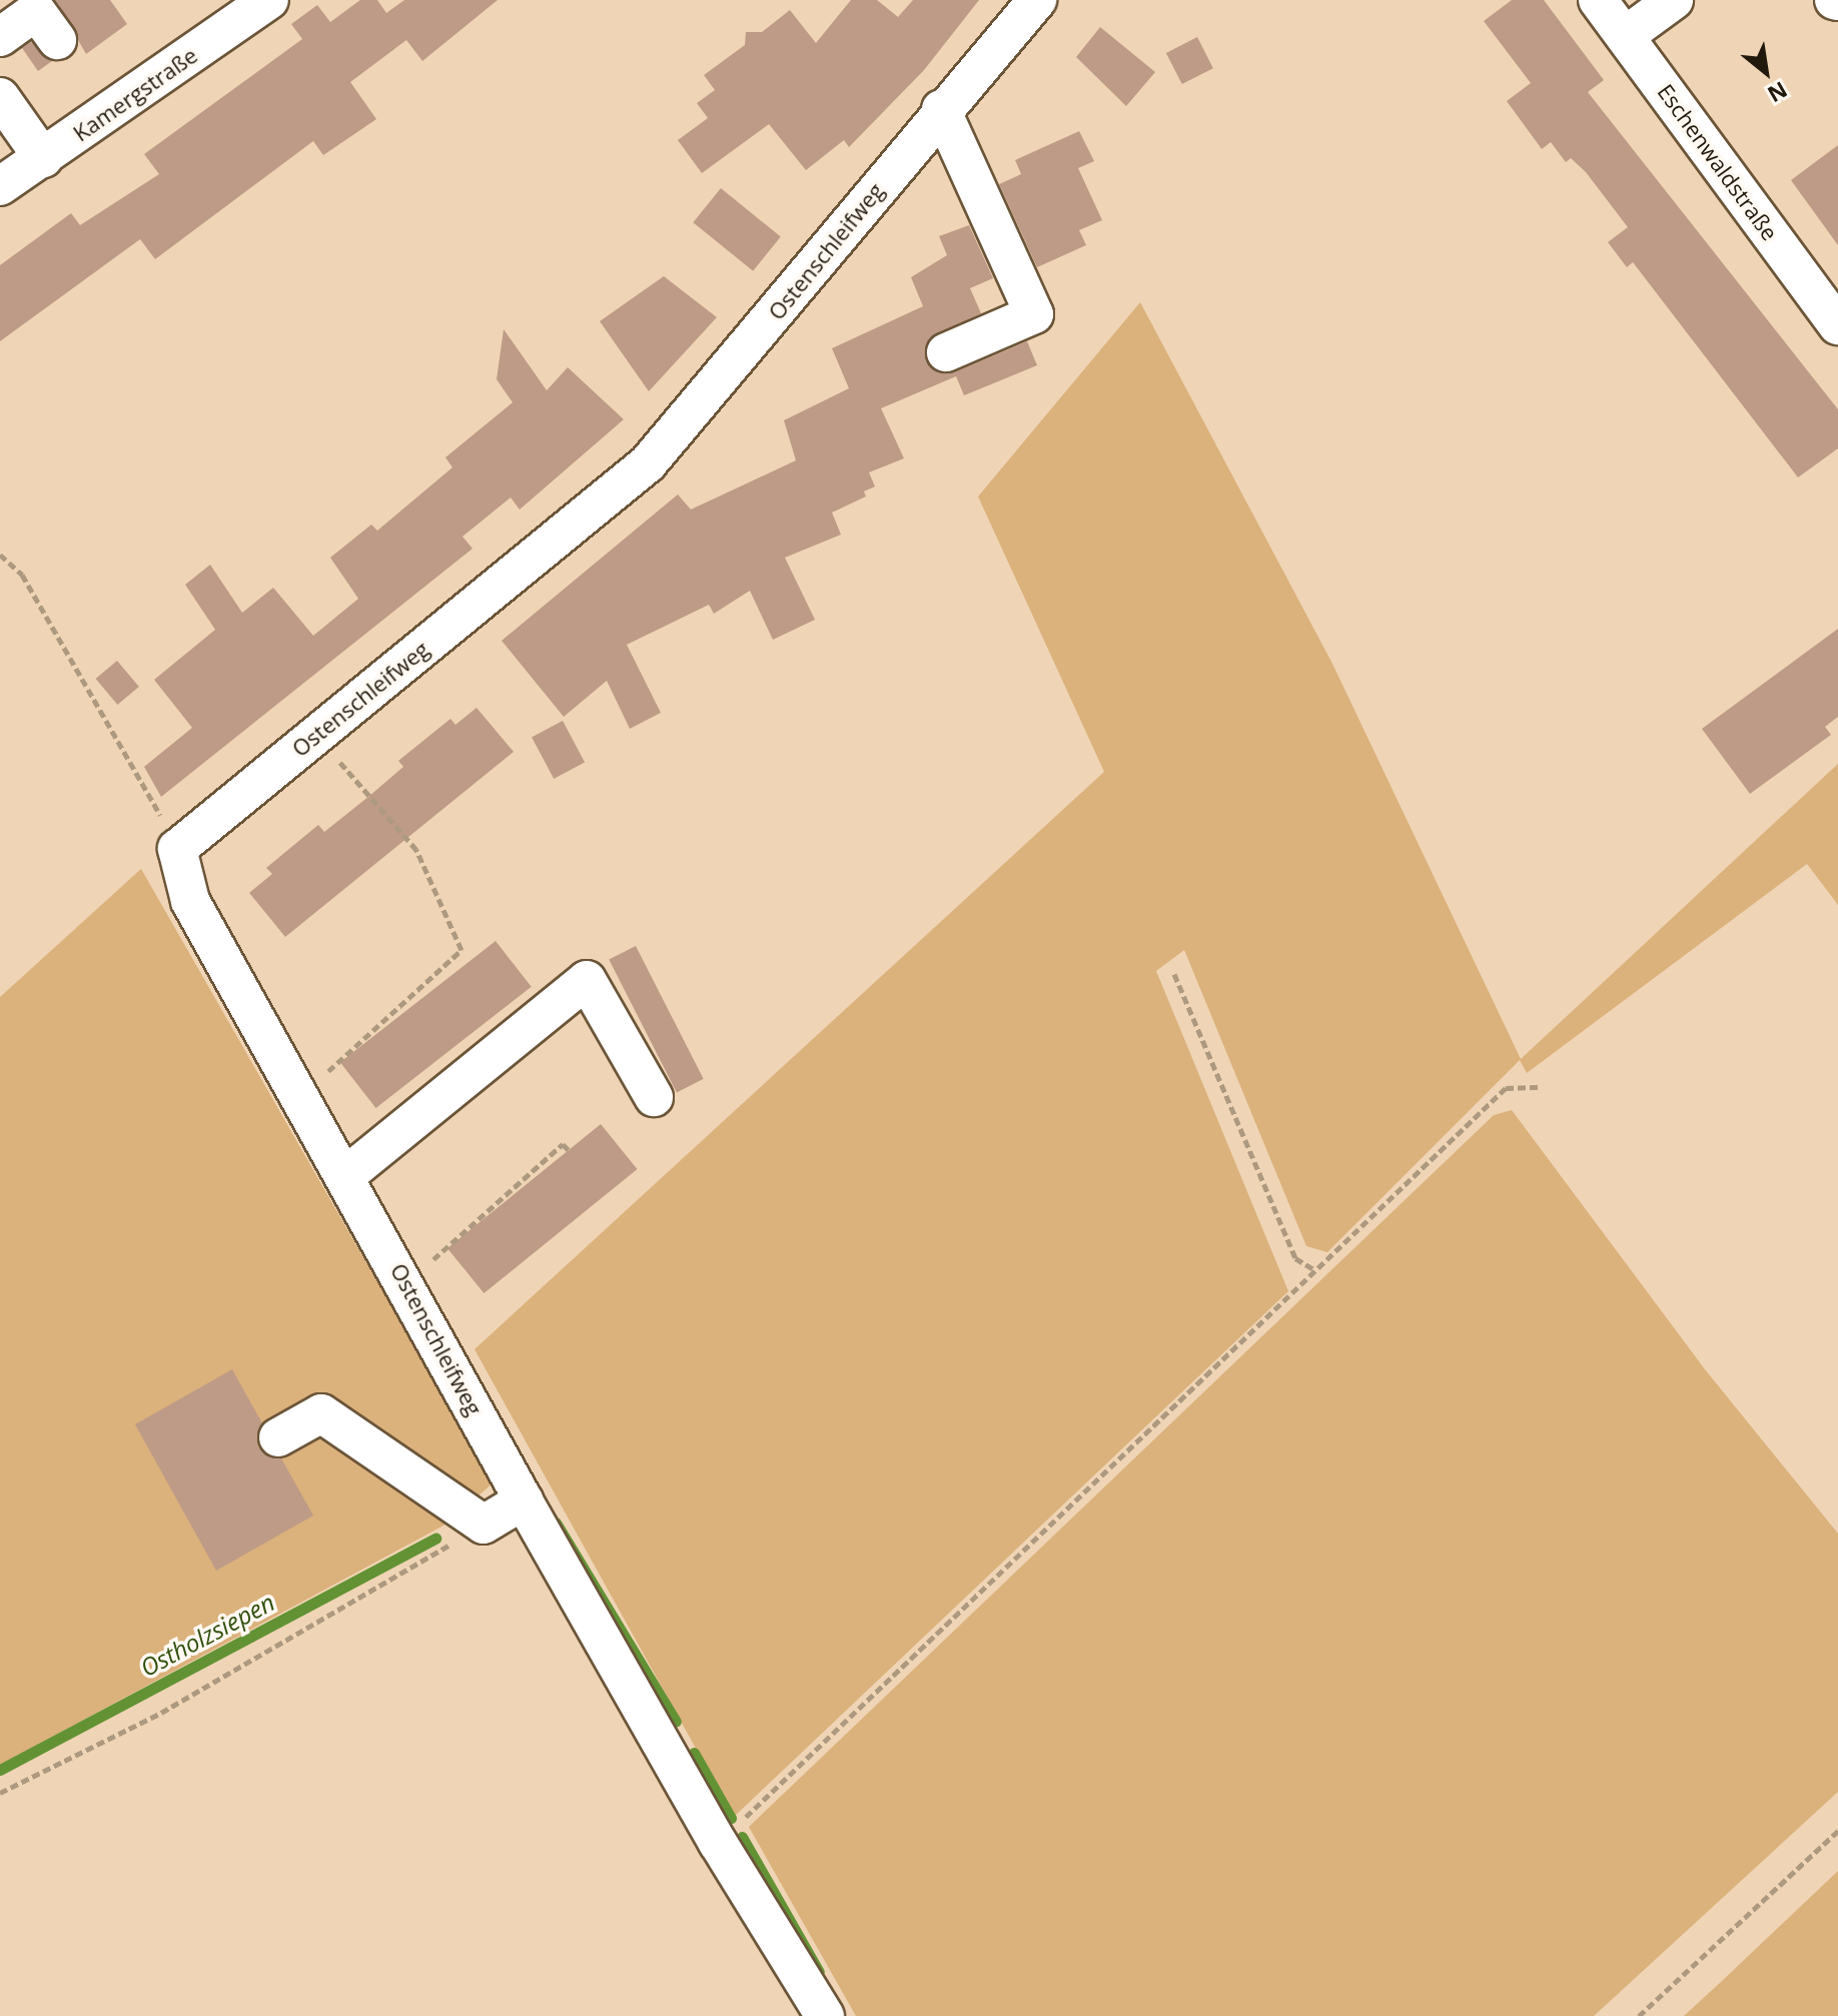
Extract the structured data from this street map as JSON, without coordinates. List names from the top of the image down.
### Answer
{
  "streets": {
    "street": ["Kamergstraße", "Eschenwaldstraße", "Ostenschleifweg"]
  },
  "water": ["Ostholzsiepen"],
  "north": "bottom right"
}
